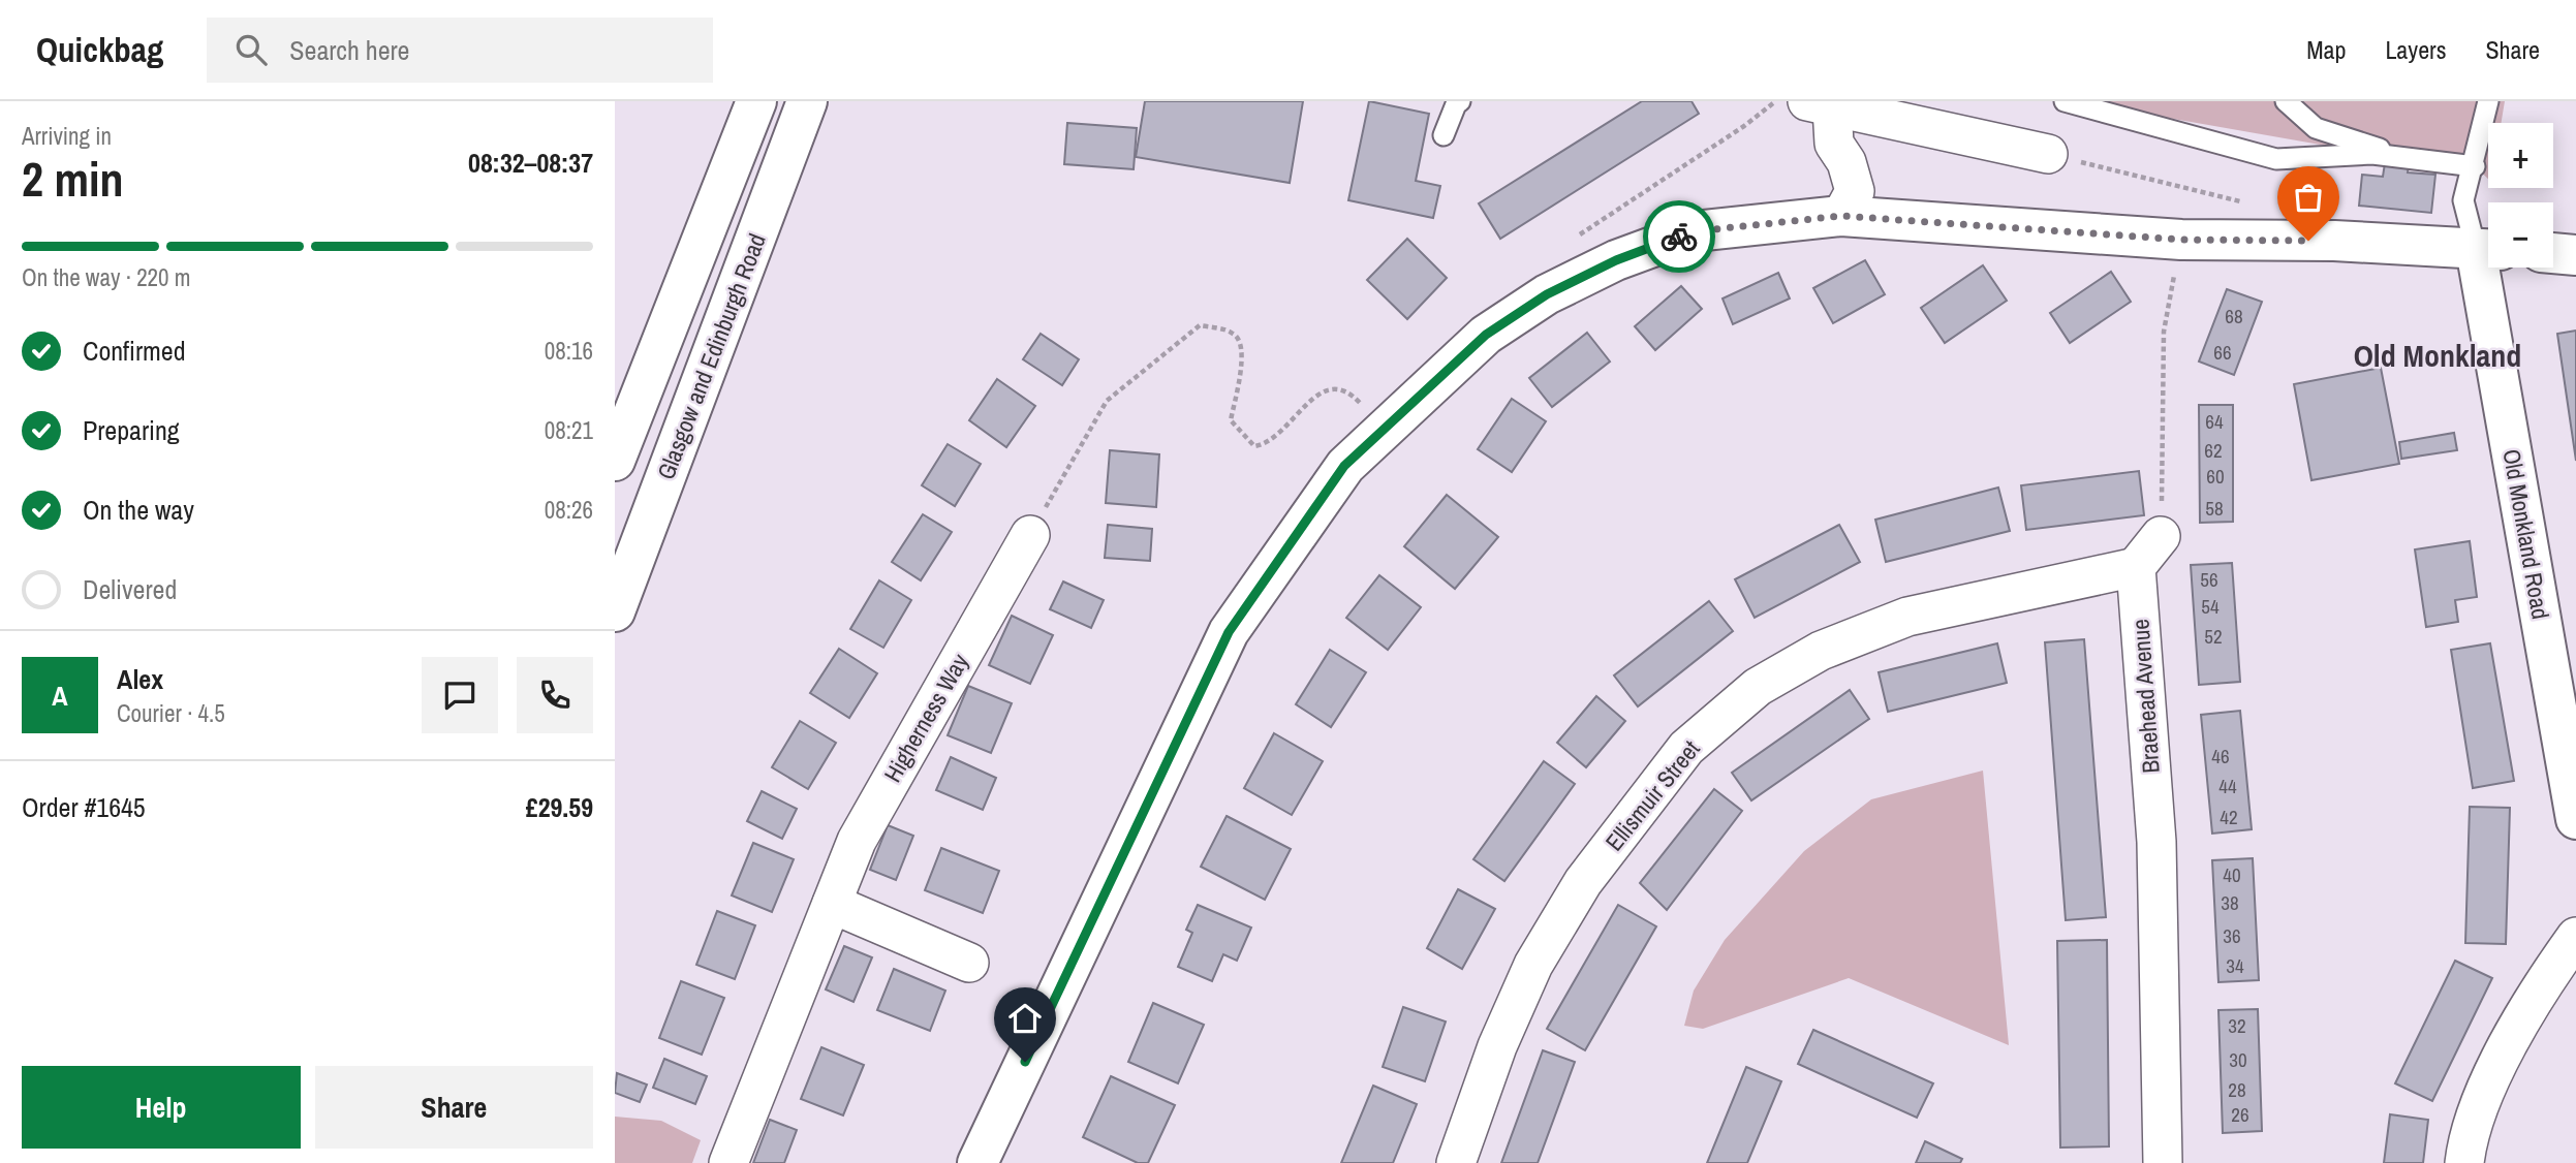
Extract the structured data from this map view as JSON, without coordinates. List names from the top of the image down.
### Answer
{
  "streets": {
    "main road": ["Glasgow and Edinburgh Road", "Old Monkland Road"],
    "street": ["Braehead Avenue", "Higherness Way", "Ellismuir Street"]
  },
  "crossings": [
    ["Braehead Avenue", "Ellismuir Street"]
  ],
  "districts": ["Old Monkland"],
  "house_numbers": [
    "68",
    "66",
    "64",
    "62",
    "60",
    "58",
    "56",
    "54",
    "52",
    "46",
    "44",
    "42",
    "40",
    "38",
    "36",
    "34",
    "32",
    "30",
    "28",
    "26"
  ],
  "page": {
    "header": "Quickbag",
    "search": "Search here",
    "nav": ["Map", "Layers", "Share"],
    "heading": ["2 min", "Arriving in", "08:32–08:37"],
    "panel": [
      "Alex",
      "Courier · 4.5",
      "Order #1645",
      "£29.59"
    ],
    "map_buttons": ["+", "−"],
    "bar": "On the way · 220 m",
    "list": [
      ["Confirmed", "08:16"],
      ["Preparing", "08:21"],
      ["On the way", "08:26"],
      "Delivered"
    ],
    "round": "A",
    "buttons": ["Help", "Share"]
  }
}
